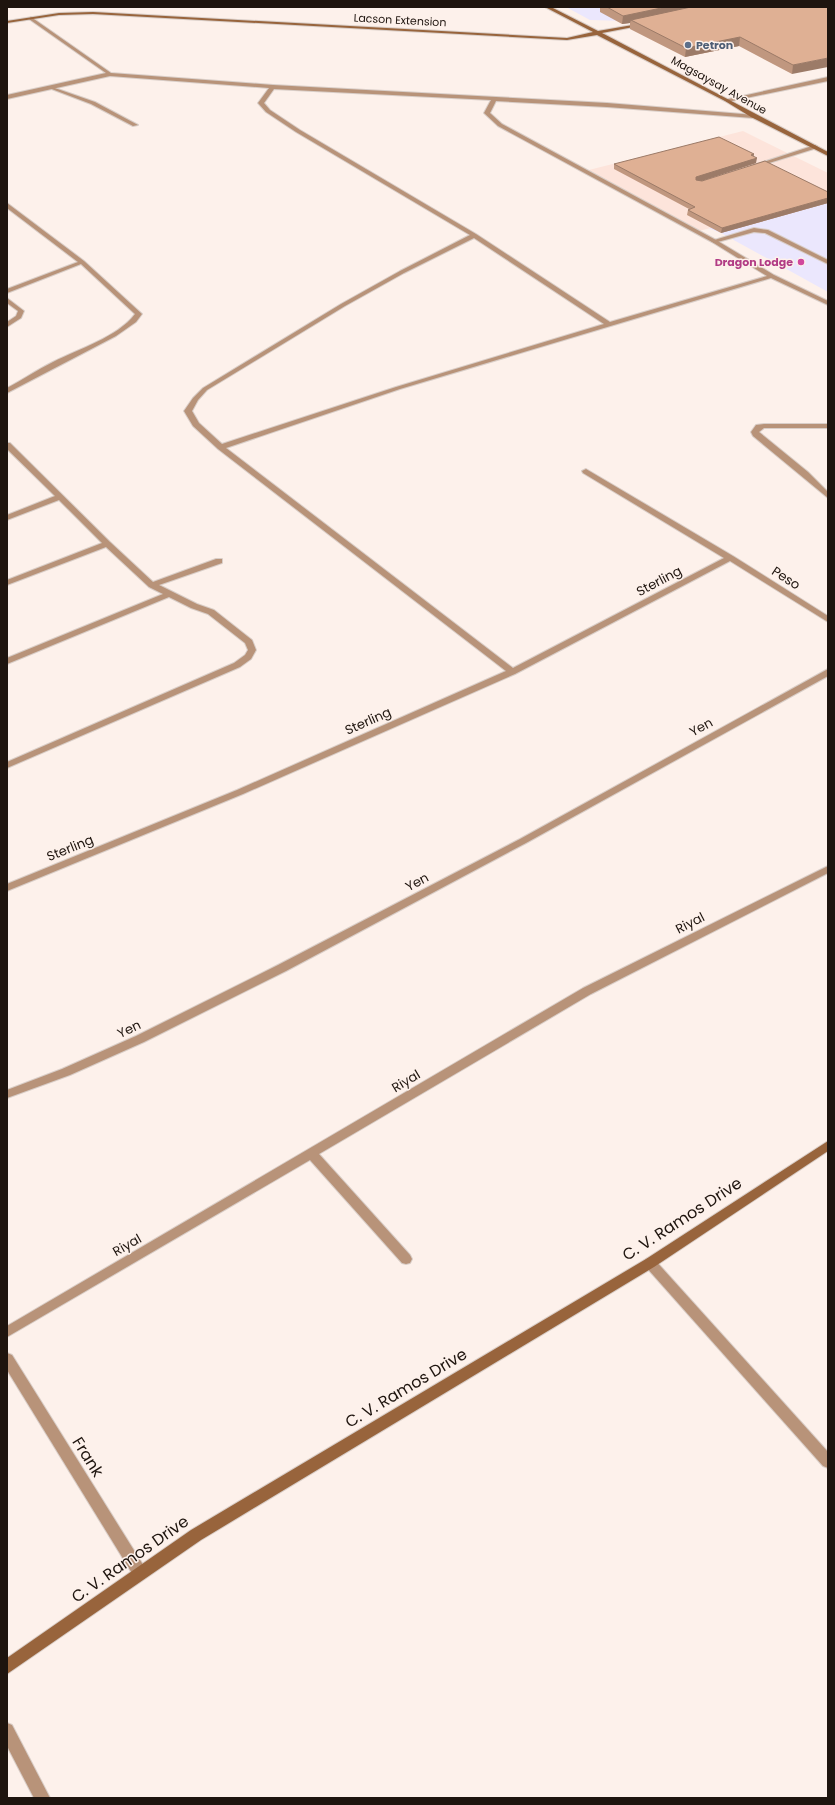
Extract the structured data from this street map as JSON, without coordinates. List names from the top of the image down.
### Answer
{
  "streets": {
    "main road": ["Lacson Extension", "Magsaysay Avenue", "C. V. Ramos Drive"],
    "street": [
      "Peso",
      "Sterling",
      "Yen",
      "Riyal",
      "Frank"
    ]
  },
  "crossings": [
    ["Lacson Extension", "Magsaysay Avenue"],
    ["Peso", "Sterling"],
    ["C. V. Ramos Drive", "Frank"]
  ],
  "places": ["Petron", "Dragon Lodge"]
}
